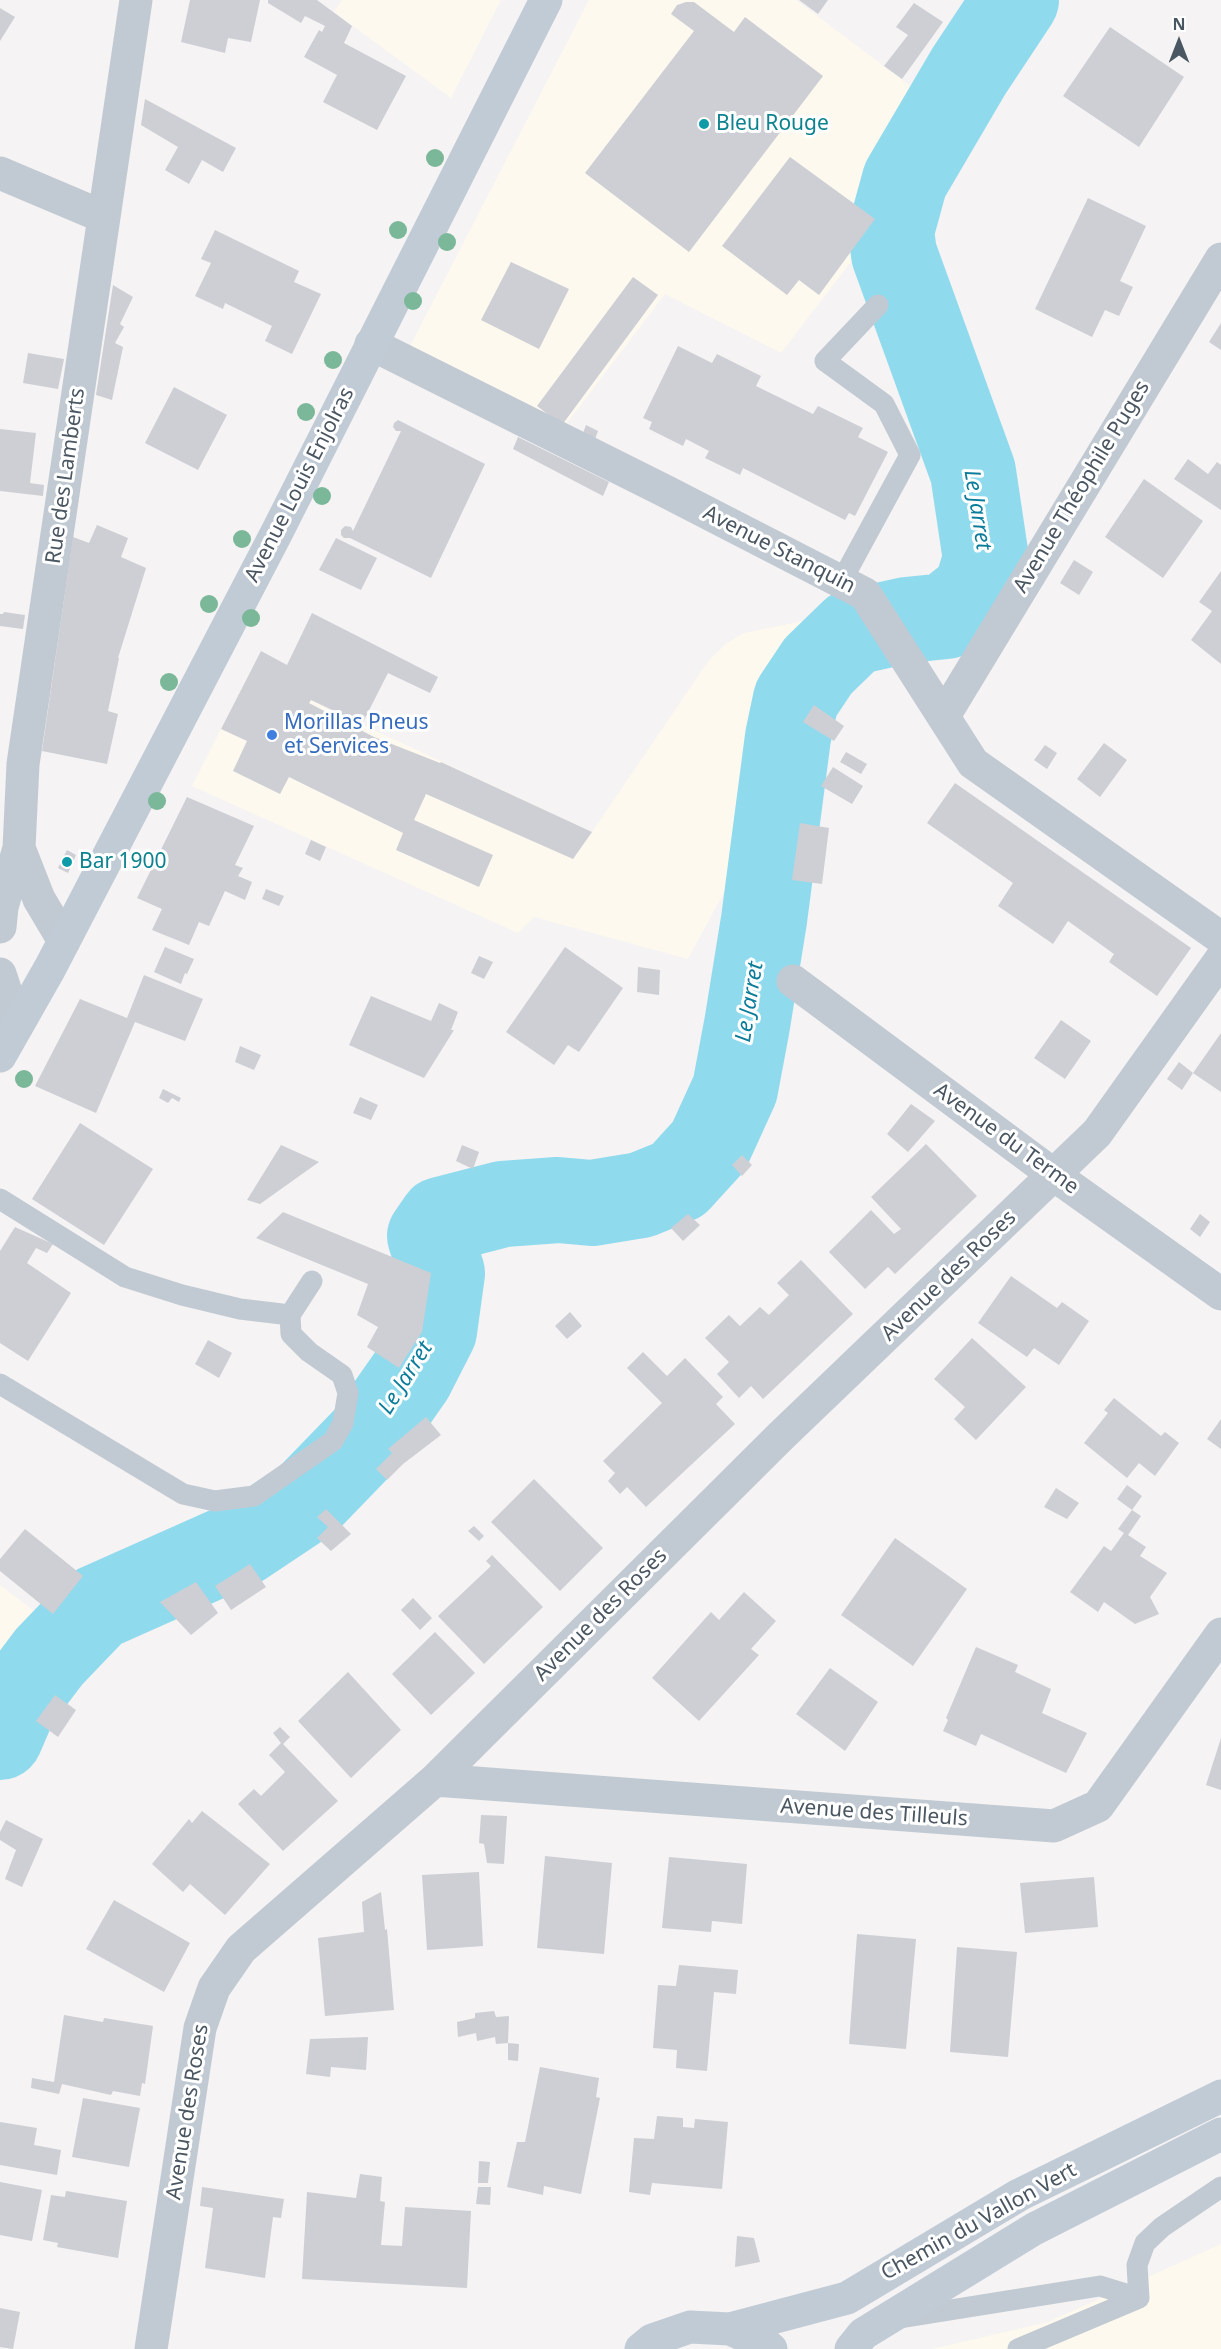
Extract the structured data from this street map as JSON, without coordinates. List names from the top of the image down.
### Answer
{
  "streets": {
    "main road": ["Avenue Louis Enjolras", "Chemin du Vallon Vert"],
    "street": [
      "Rue des Lamberts",
      "Avenue Théophile Puges",
      "Avenue Stanquin",
      "Avenue du Terme",
      "Avenue des Roses",
      "Avenue des Tilleuls"
    ]
  },
  "crossings": [
    ["Rue des Lamberts", "Avenue Louis Enjolras"],
    ["Avenue Louis Enjolras", "Avenue Stanquin"],
    ["Avenue Théophile Puges", "Avenue Stanquin"],
    ["Avenue du Terme", "Avenue des Roses"],
    ["Avenue des Roses", "Avenue des Tilleuls"]
  ],
  "water": ["Le Jarret"],
  "places": ["Bleu Rouge", "Morillas Pneus et Services", "Bar 1900"],
  "north": "top"
}
